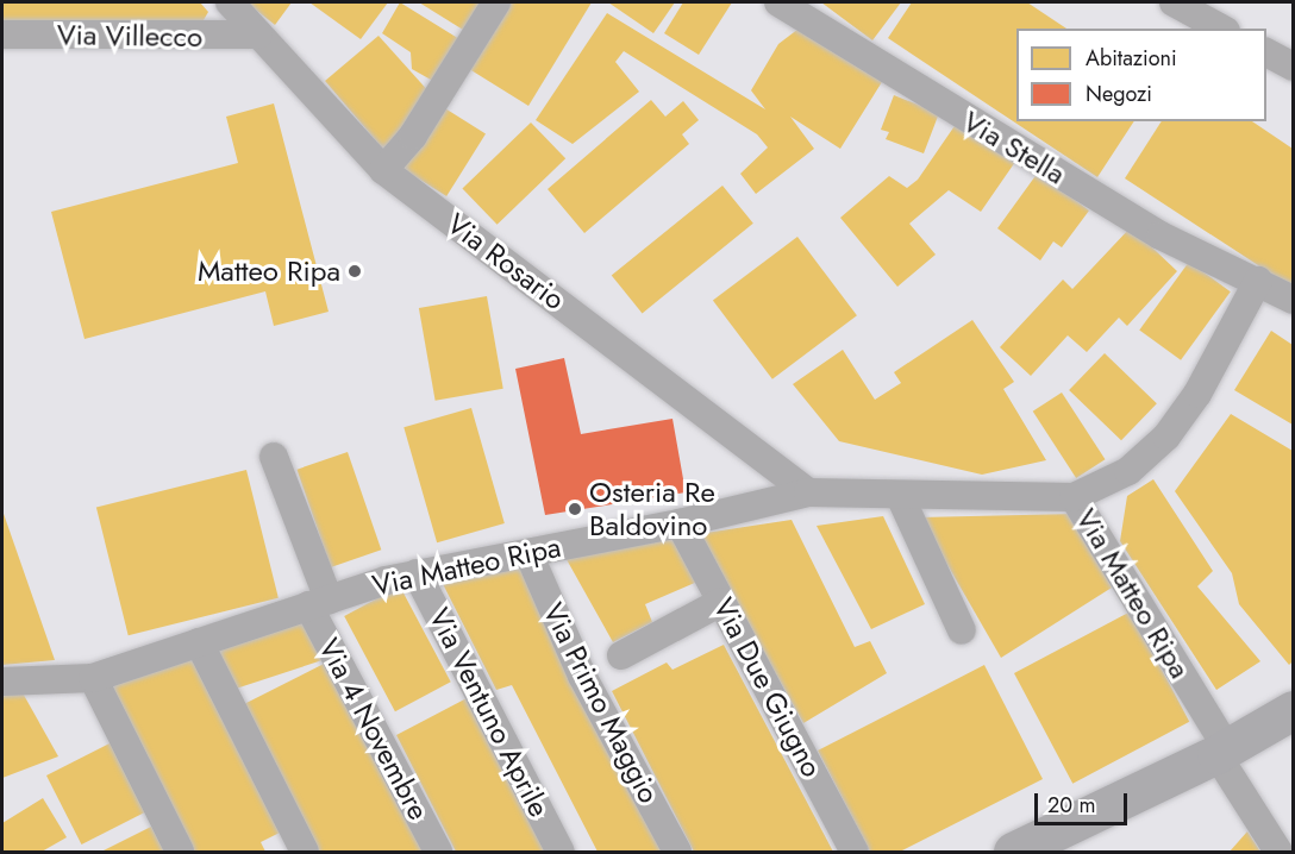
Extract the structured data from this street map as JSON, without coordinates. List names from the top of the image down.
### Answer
{
  "streets": {
    "street": [
      "Via Villecco",
      "Via Stella",
      "Via Rosario",
      "Via Matteo Ripa",
      "Via Due Giugno",
      "Via Primo Maggio",
      "Via Ventuno Aprile",
      "Via 4 Novembre"
    ]
  },
  "crossings": [
    ["Via Villecco", "Via Rosario"],
    ["Via Rosario", "Via Matteo Ripa"],
    ["Via Matteo Ripa", "Via Due Giugno"],
    ["Via Matteo Ripa", "Via Primo Maggio"],
    ["Via Matteo Ripa", "Via Ventuno Aprile"],
    ["Via Matteo Ripa", "Via 4 Novembre"]
  ],
  "places": ["Matteo Ripa", "Osteria Re Baldovino"],
  "legend": ["Abitazioni", "Negozi"],
  "scale_bar": "20 m"
}
